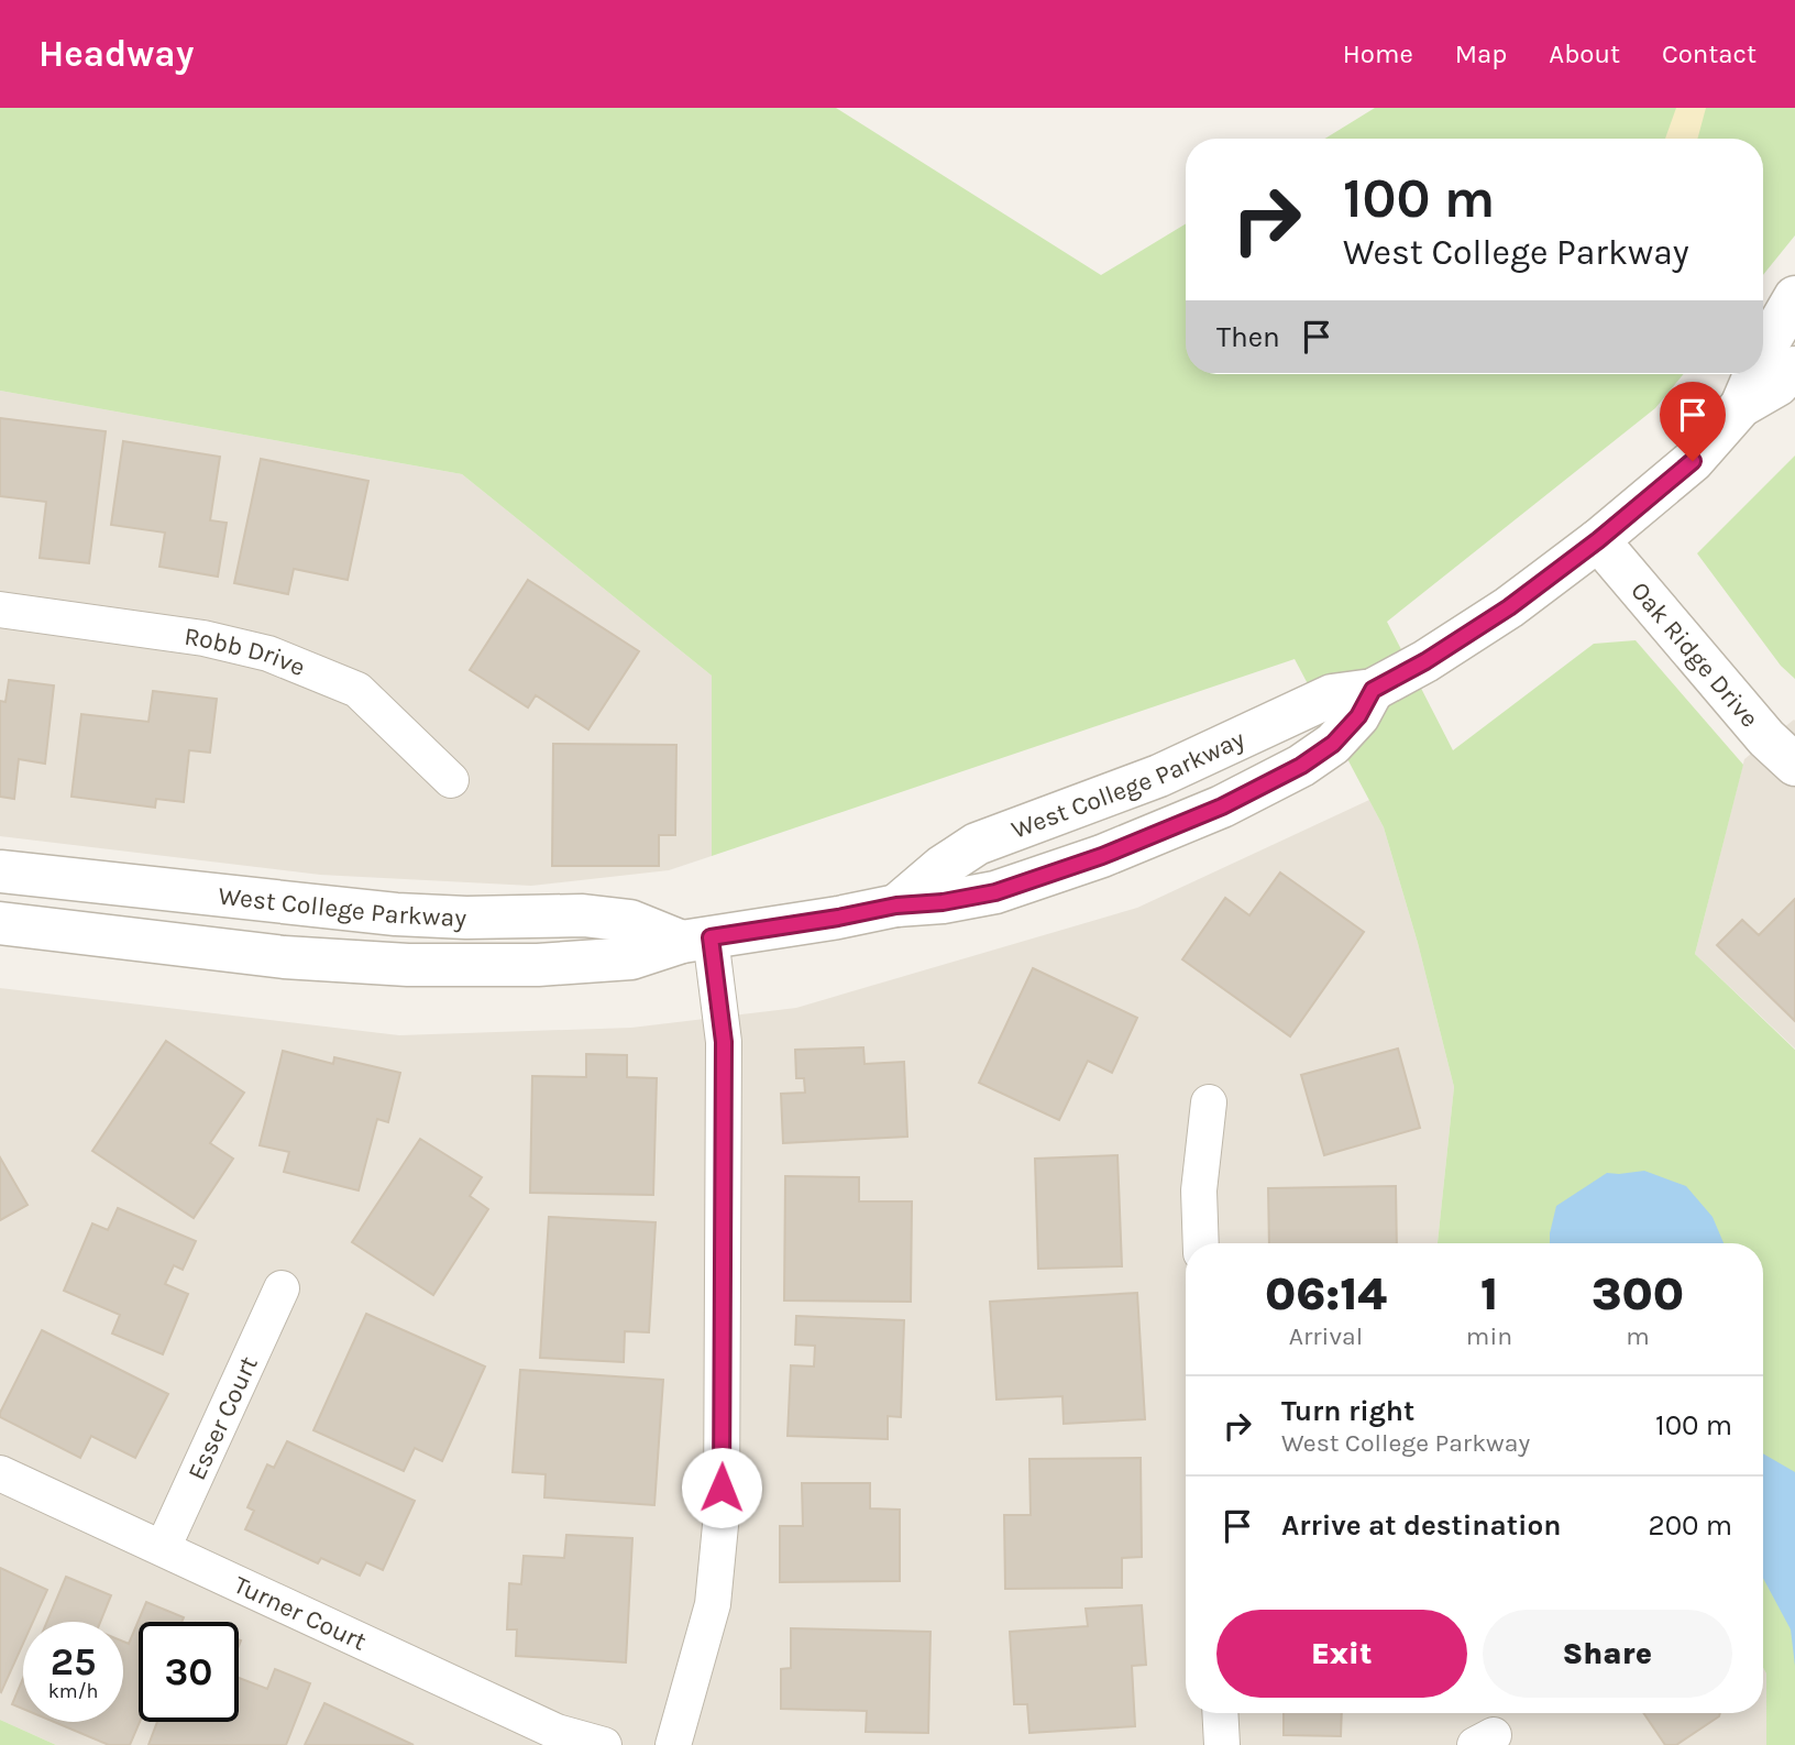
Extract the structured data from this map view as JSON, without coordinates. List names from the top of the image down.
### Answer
{
  "streets": {
    "street": [
      "Robb Drive",
      "Oak Ridge Drive",
      "West College Parkway",
      "Esser Court",
      "Turner Court"
    ]
  },
  "crossings": [
    ["Oak Ridge Drive", "West College Parkway"],
    ["Esser Court", "Turner Court"]
  ],
  "page": {
    "header": "Headway",
    "nav": [
      "Home",
      "Map",
      "About",
      "Contact"
    ],
    "turn": ["100 m", "West College Parkway"],
    "then": "Then",
    "eta": [
      "06:14",
      "Arrival",
      "1",
      "min",
      "300",
      "m"
    ],
    "list": [
      {
        "name": "Turn right",
        "note": "West College Parkway",
        "value": "100 m"
      },
      {
        "name": "Arrive at destination",
        "value": "200 m"
      }
    ],
    "buttons": ["Exit", "Share"],
    "speed": "25 km/h",
    "limit": "30"
  }
}
